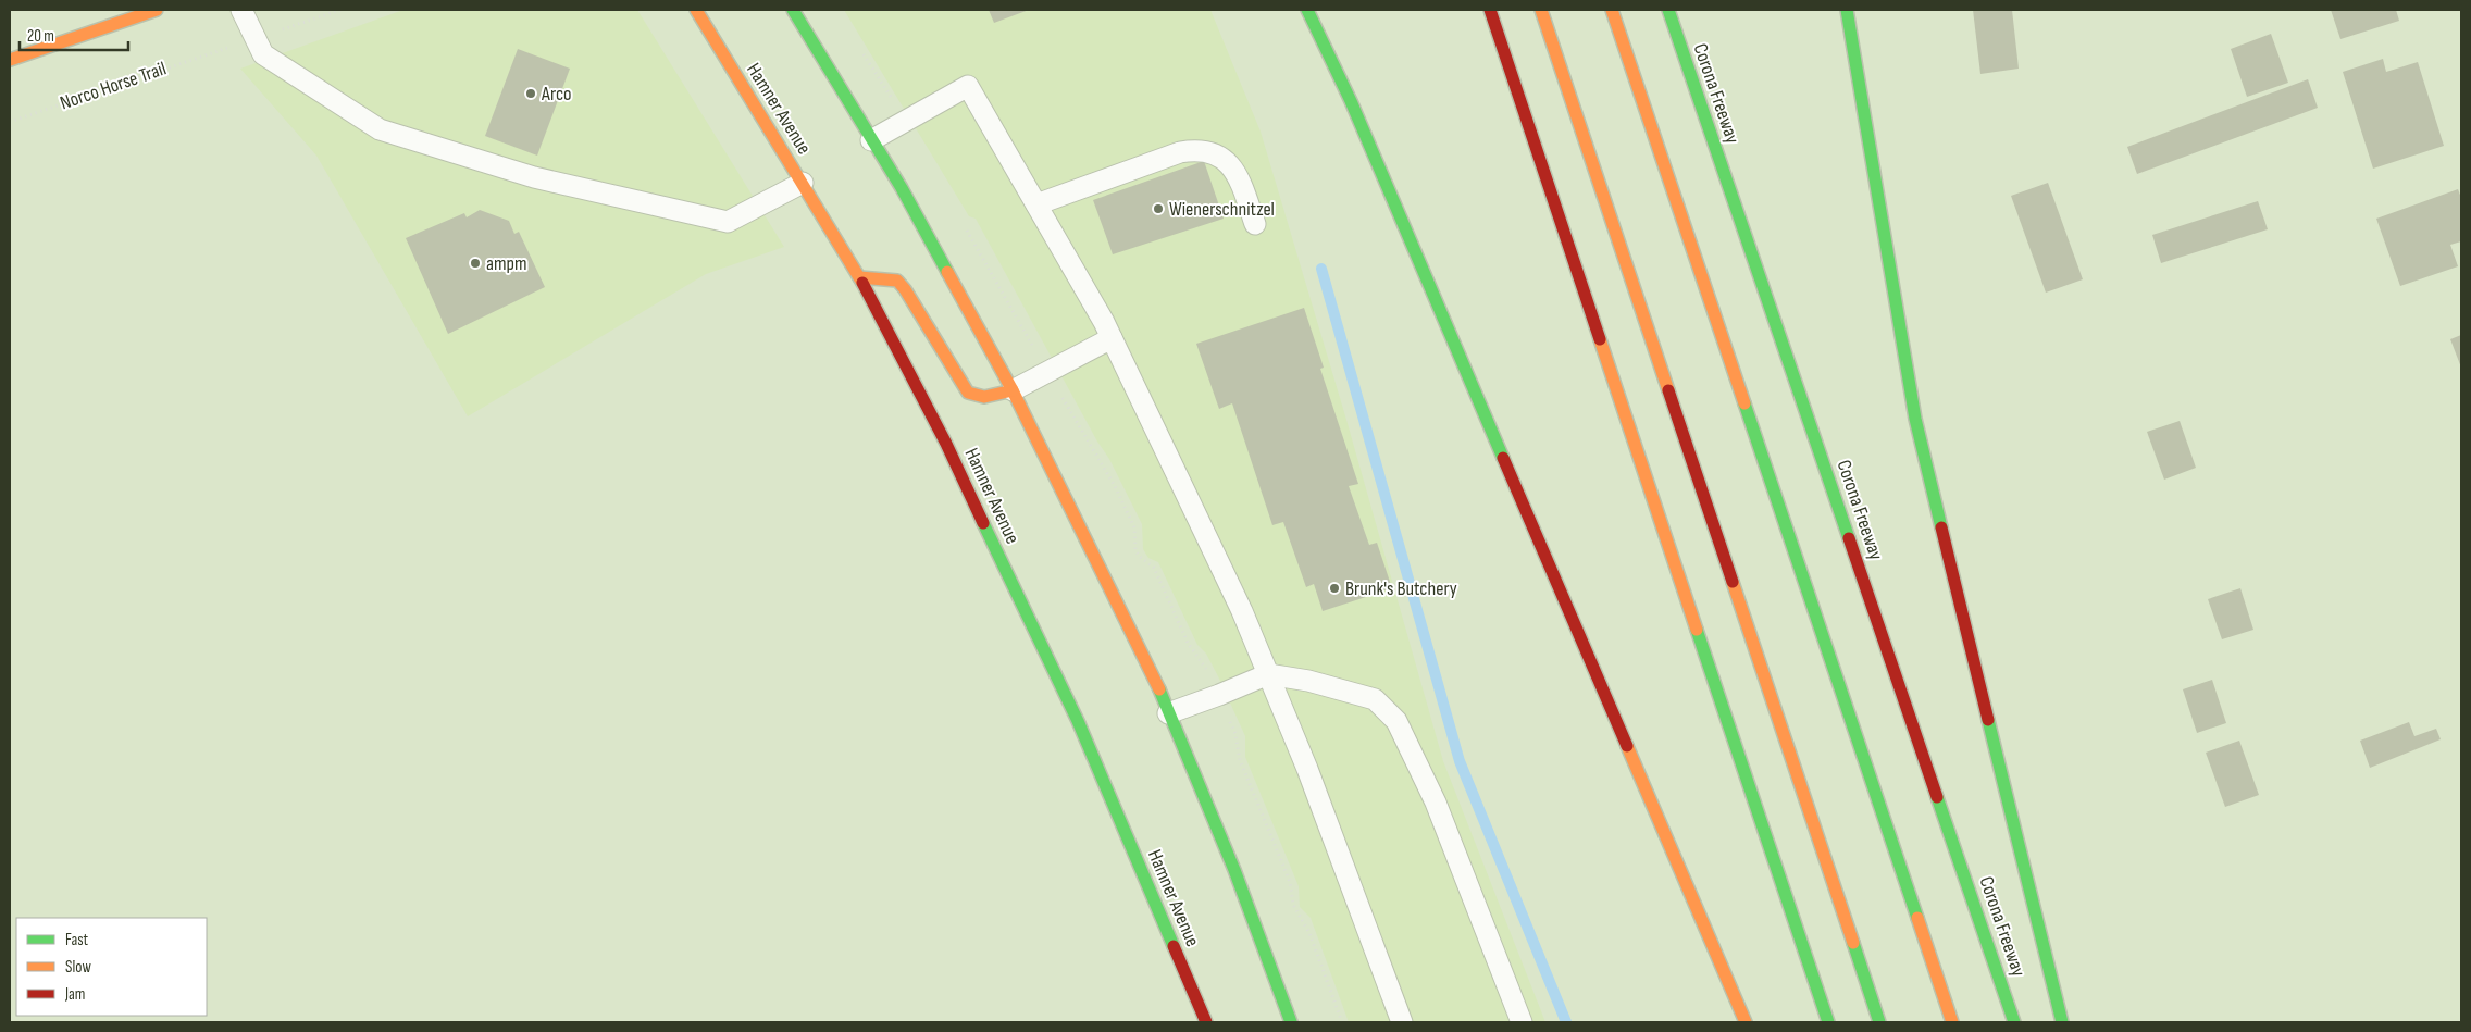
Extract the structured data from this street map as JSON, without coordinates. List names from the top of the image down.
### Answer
{
  "streets": {
    "main road": ["Corona Freeway", "Hamner Avenue"],
    "path": ["Norco Horse Trail"]
  },
  "places": [
    "Arco",
    "Wienerschnitzel",
    "ampm",
    "Brunk's Butchery"
  ],
  "legend": ["Fast", "Slow", "Jam"],
  "scale_bar": "20 m"
}
